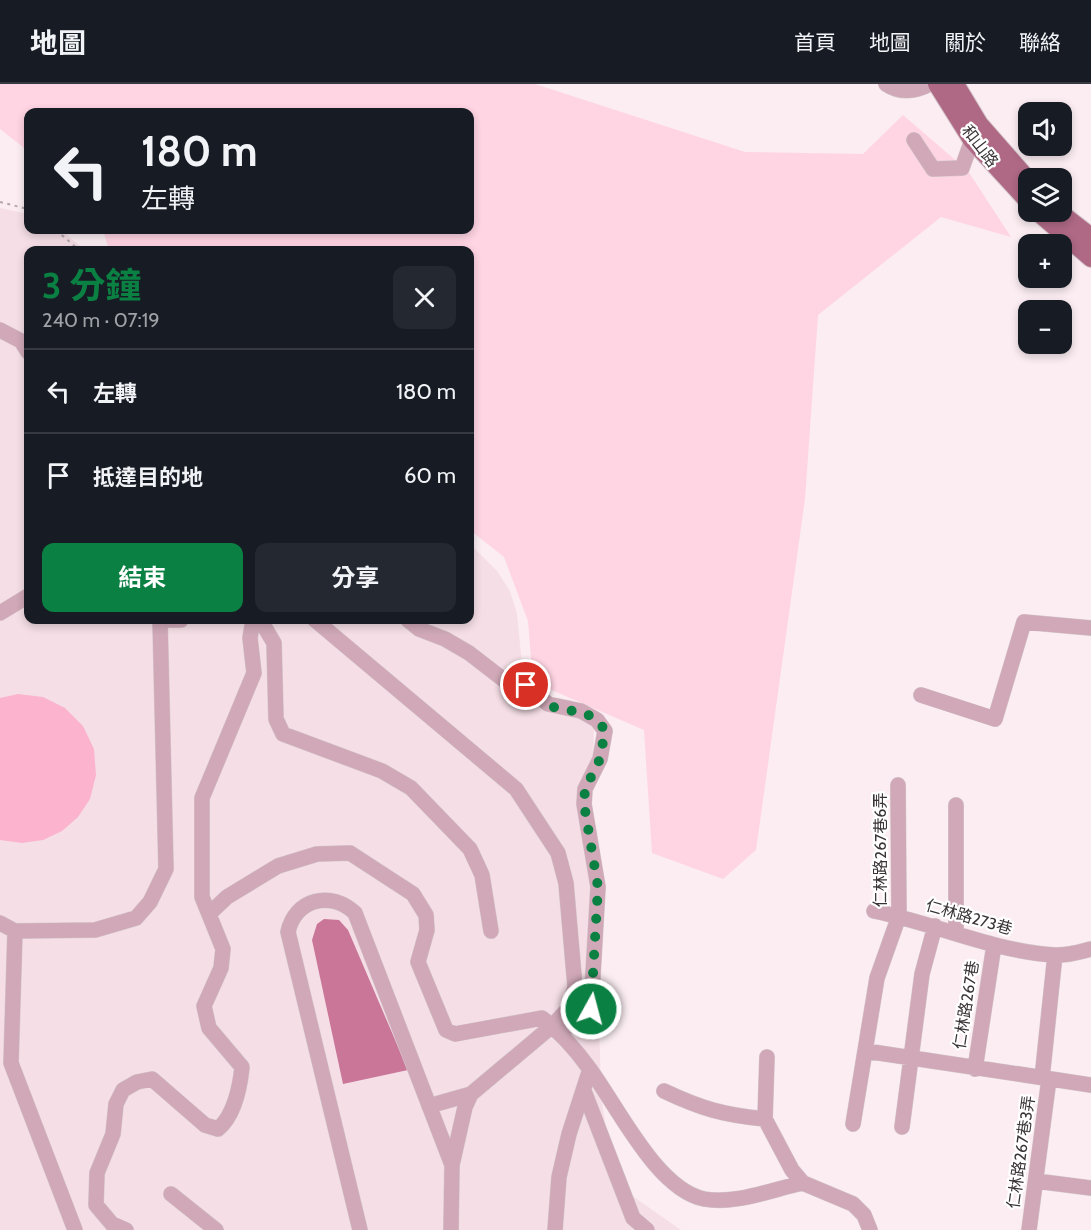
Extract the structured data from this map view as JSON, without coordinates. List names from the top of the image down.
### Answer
{
  "streets": {
    "main road": ["和山路"],
    "street": [
      "仁林路267巷6弄",
      "仁林路273巷",
      "仁林路267巷",
      "仁林路267巷3弄"
    ]
  },
  "crossings": [
    ["仁林路267巷6弄", "仁林路273巷"],
    ["仁林路267巷6弄", "仁林路267巷"],
    ["仁林路273巷", "仁林路267巷"],
    ["仁林路267巷", "仁林路267巷3弄"]
  ],
  "page": {
    "header": "地圖",
    "nav": [
      "首頁",
      "地圖",
      "關於",
      "聯絡"
    ],
    "map_buttons": ["+", "−"],
    "turn": ["180 m", "左轉"],
    "heading": ["3 分鐘", "240 m · 07:19"],
    "list": [
      {
        "name": "左轉",
        "value": "180 m"
      },
      {
        "name": "抵達目的地",
        "value": "60 m"
      }
    ],
    "buttons": ["結束", "分享"]
  }
}
